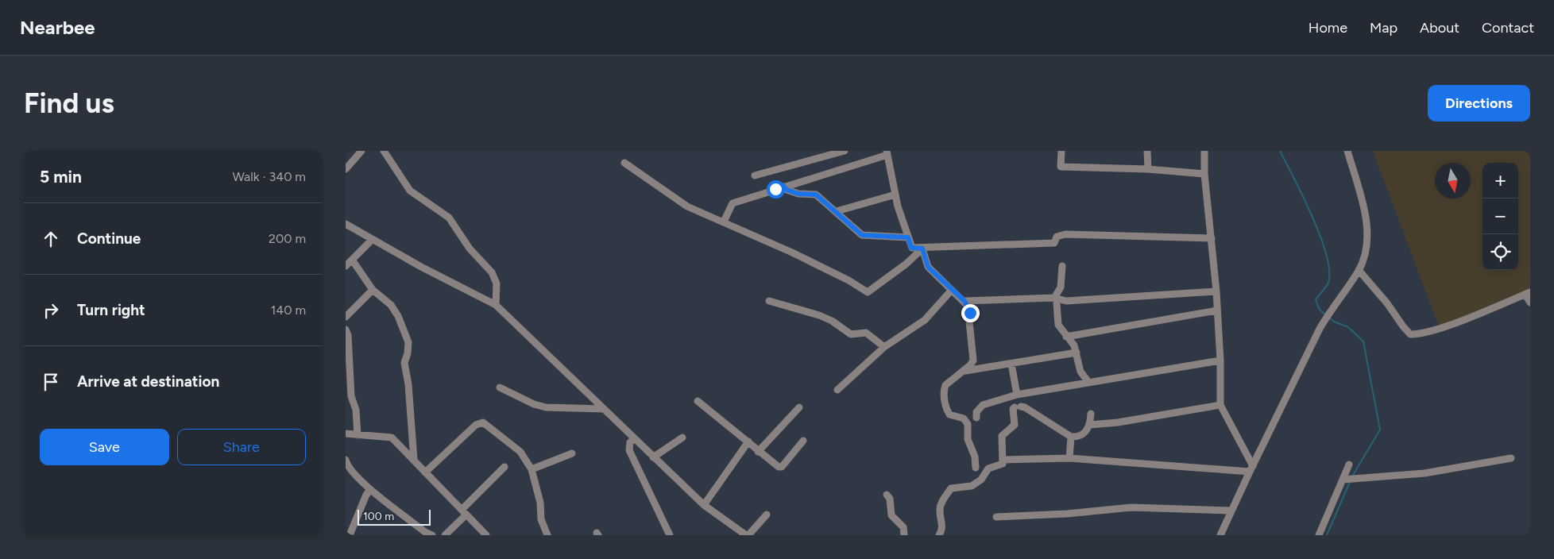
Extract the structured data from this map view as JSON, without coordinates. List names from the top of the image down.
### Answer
{
  "scale_bar": "100 m",
  "north": "bottom",
  "page": {
    "header": "Nearbee",
    "nav": [
      "Home",
      "Map",
      "About",
      "Contact"
    ],
    "buttons": [
      "Directions",
      ["Save", "Share"]
    ],
    "title": "Find us",
    "heading": ["5 min", "Walk · 340 m"],
    "map_buttons": ["+", "−"],
    "list": [
      ["Continue", "200 m"],
      ["Turn right", "140 m"],
      "Arrive at destination"
    ],
    "scale": "100 m"
  }
}
